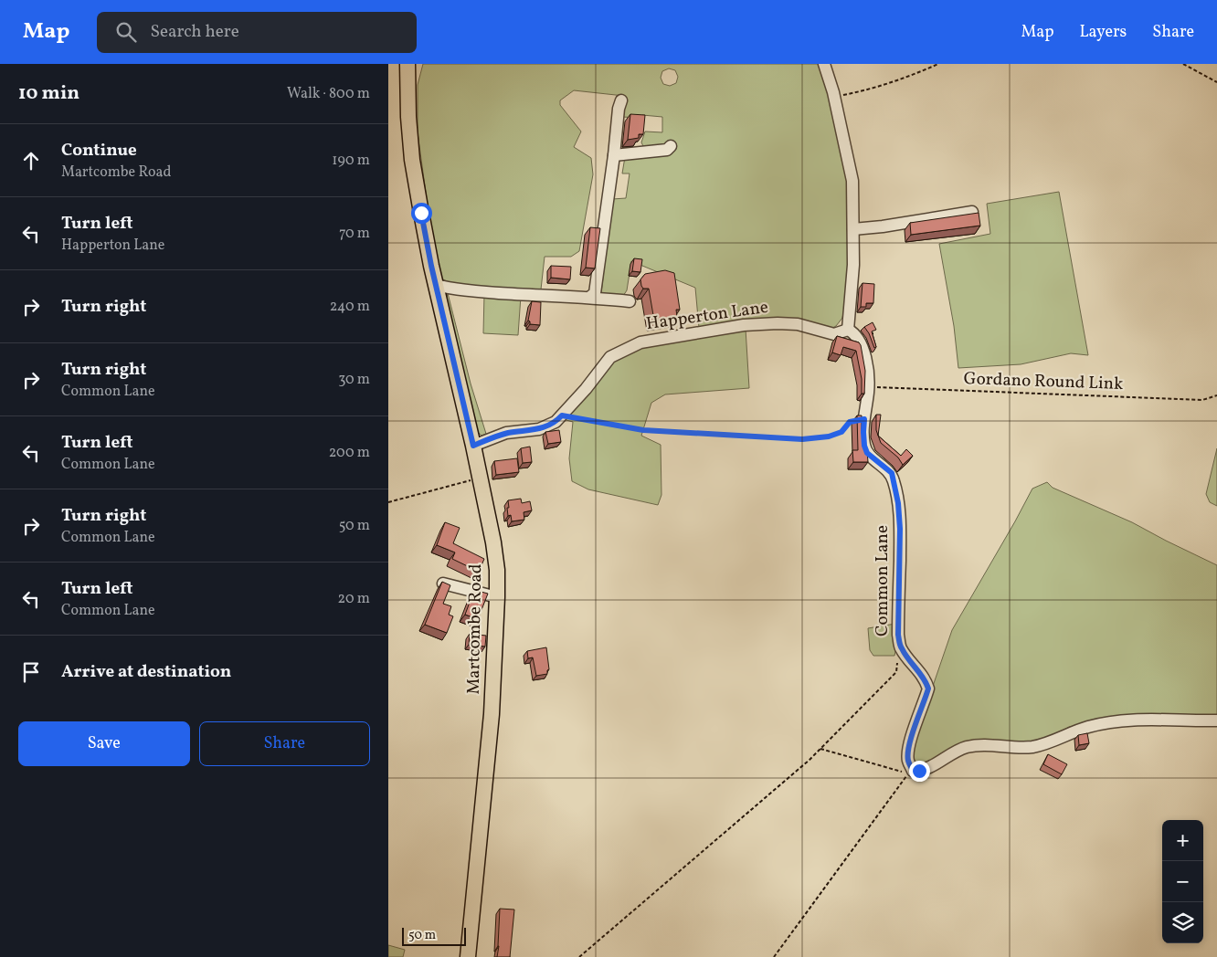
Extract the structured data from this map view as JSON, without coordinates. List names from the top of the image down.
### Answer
{
  "streets": {
    "main road": ["Martcombe Road"],
    "street": ["Happerton Lane", "Common Lane"],
    "path": ["Gordano Round Link"]
  },
  "crossings": [
    ["Happerton Lane", "Common Lane"],
    ["Happerton Lane", "Martcombe Road"],
    ["Gordano Round Link", "Common Lane"]
  ],
  "scale_bar": "50 m",
  "page": {
    "header": "Map",
    "search": "Search here",
    "nav": ["Map", "Layers", "Share"],
    "heading": ["10 min", "Walk · 800 m"],
    "list": [
      ["Continue", "Martcombe Road", "190 m"],
      ["Turn left", "Happerton Lane", "70 m"],
      ["Turn right", "240 m"],
      ["Turn right", "Common Lane", "30 m"],
      ["Turn left", "Common Lane", "200 m"],
      ["Turn right", "Common Lane", "50 m"],
      ["Turn left", "Common Lane", "20 m"],
      "Arrive at destination"
    ],
    "buttons": ["Save", "Share"],
    "map_buttons": ["+", "−"],
    "scale": "50 m"
  }
}
